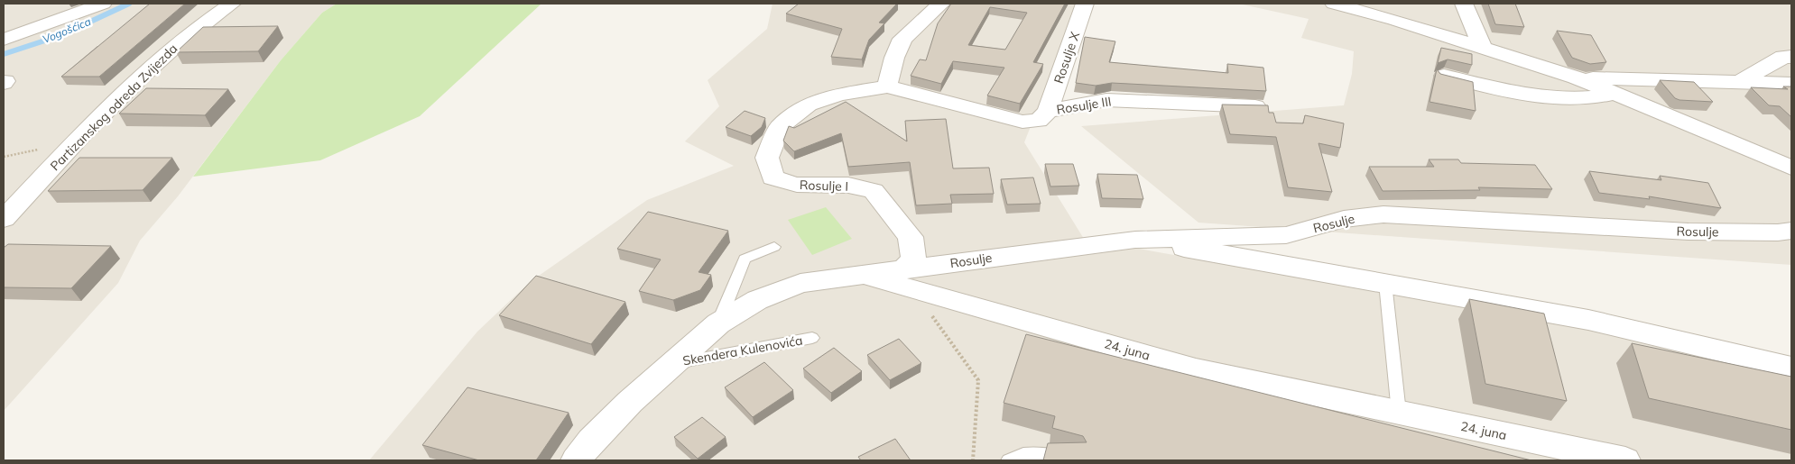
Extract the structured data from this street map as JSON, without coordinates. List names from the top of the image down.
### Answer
{
  "streets": {
    "street": [
      "Rosulje X",
      "Rosulje III",
      "Partizanskog odreda Zvijezda",
      "Rosulje I",
      "Rosulje",
      "24. juna",
      "Skendera Kulenovića"
    ]
  },
  "crossings": [
    ["Rosulje X", "Rosulje III"],
    ["Rosulje III", "Rosulje I"],
    ["Rosulje I", "Rosulje"],
    ["24. juna", "Skendera Kulenovića"]
  ],
  "water": ["Vogošćica"]
}
